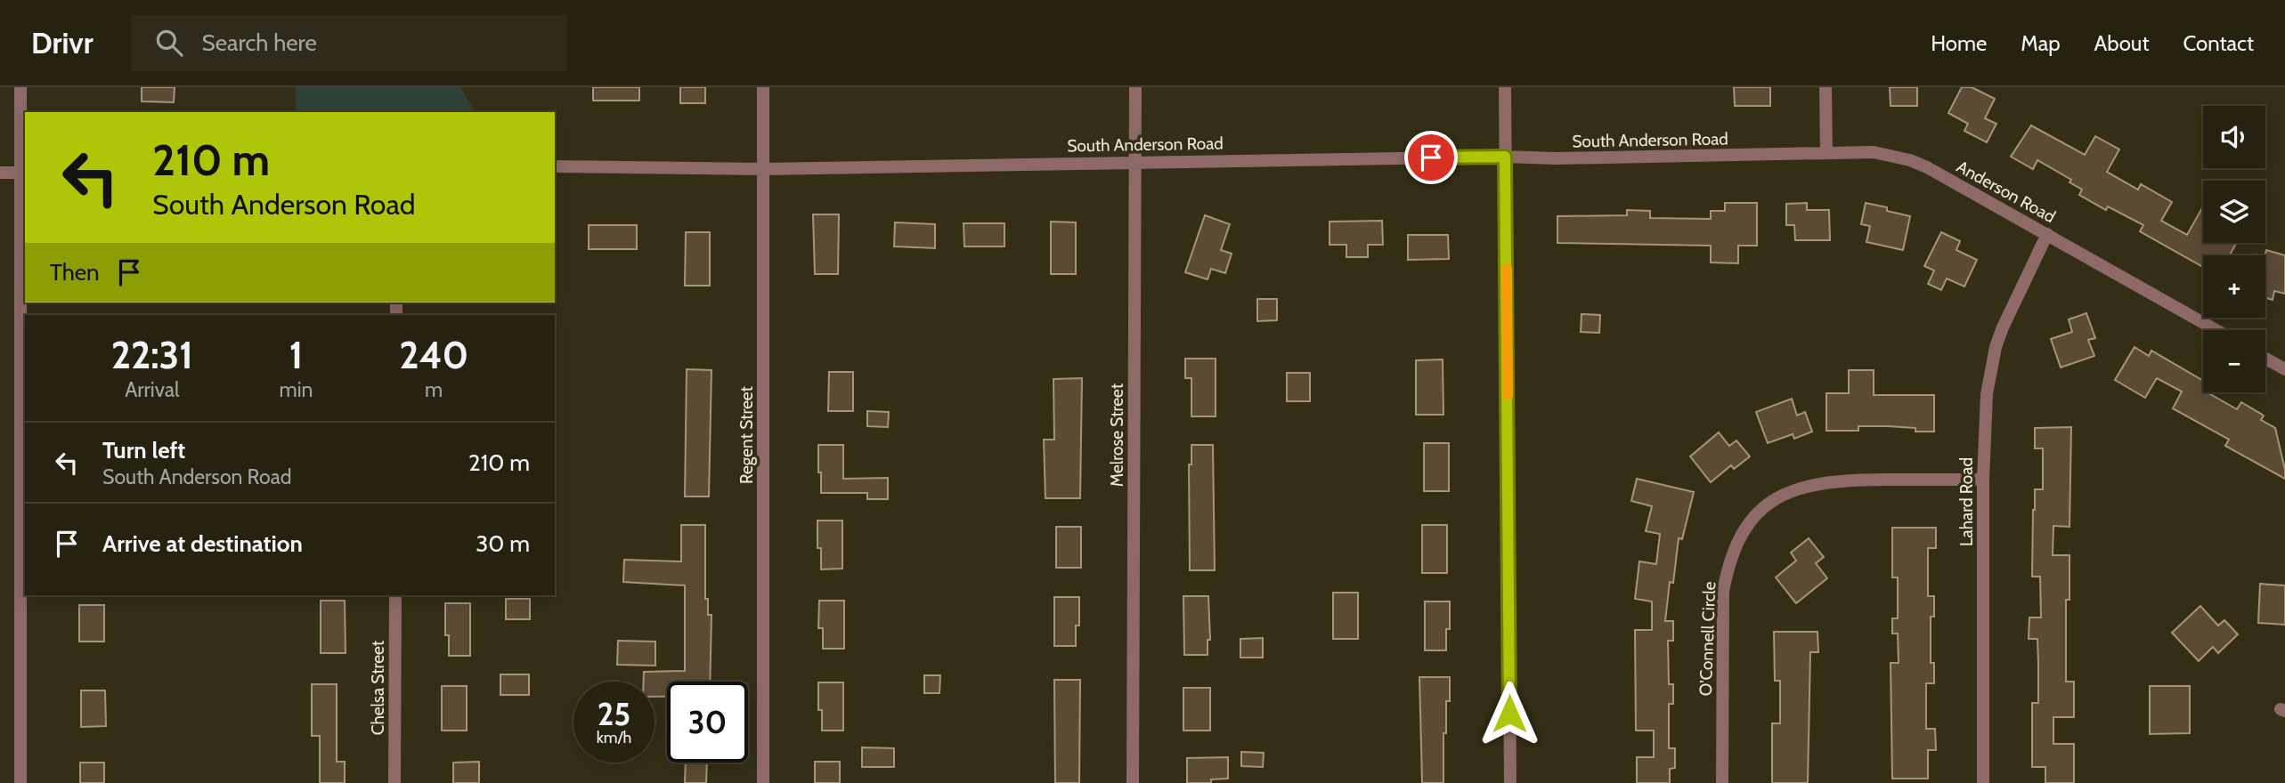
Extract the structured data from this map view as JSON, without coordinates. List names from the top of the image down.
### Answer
{
  "streets": {
    "street": [
      "South Anderson Road",
      "Anderson Road",
      "Regent Street",
      "Melrose Street",
      "Lahard Road",
      "O'Connell Circle",
      "Chelsa Street"
    ]
  },
  "crossings": [
    ["South Anderson Road", "Anderson Road"],
    ["South Anderson Road", "Regent Street"],
    ["South Anderson Road", "Melrose Street"],
    ["Anderson Road", "Lahard Road"],
    ["Lahard Road", "O'Connell Circle"]
  ],
  "page": {
    "header": "Drivr",
    "search": "Search here",
    "nav": [
      "Home",
      "Map",
      "About",
      "Contact"
    ],
    "map_buttons": ["+", "−"],
    "turn": ["210 m", "South Anderson Road"],
    "then": "Then",
    "eta": [
      "22:31",
      "Arrival",
      "1",
      "min",
      "240",
      "m"
    ],
    "list": [
      {
        "name": "Turn left",
        "note": "South Anderson Road",
        "value": "210 m"
      },
      {
        "name": "Arrive at destination",
        "value": "30 m"
      }
    ],
    "speed": "25 km/h",
    "limit": "30"
  }
}
